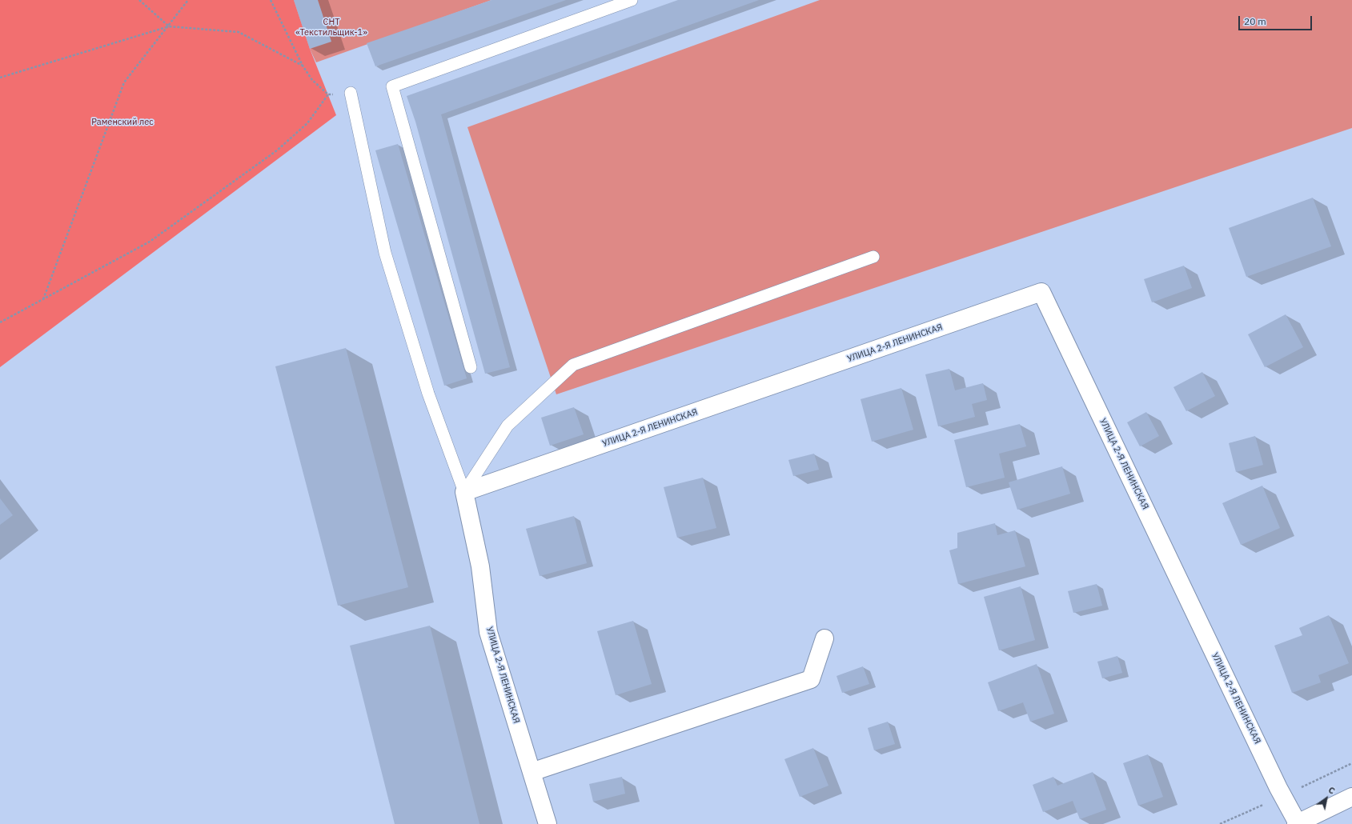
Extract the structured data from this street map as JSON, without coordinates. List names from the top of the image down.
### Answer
{
  "streets": {
    "street": ["УЛИЦА 2-Я ЛЕНИНСКАЯ"]
  },
  "parks": ["СНТ «Текстильщик-1»", "Раменский лес"],
  "scale_bar": "20 m",
  "north": "top right"
}
